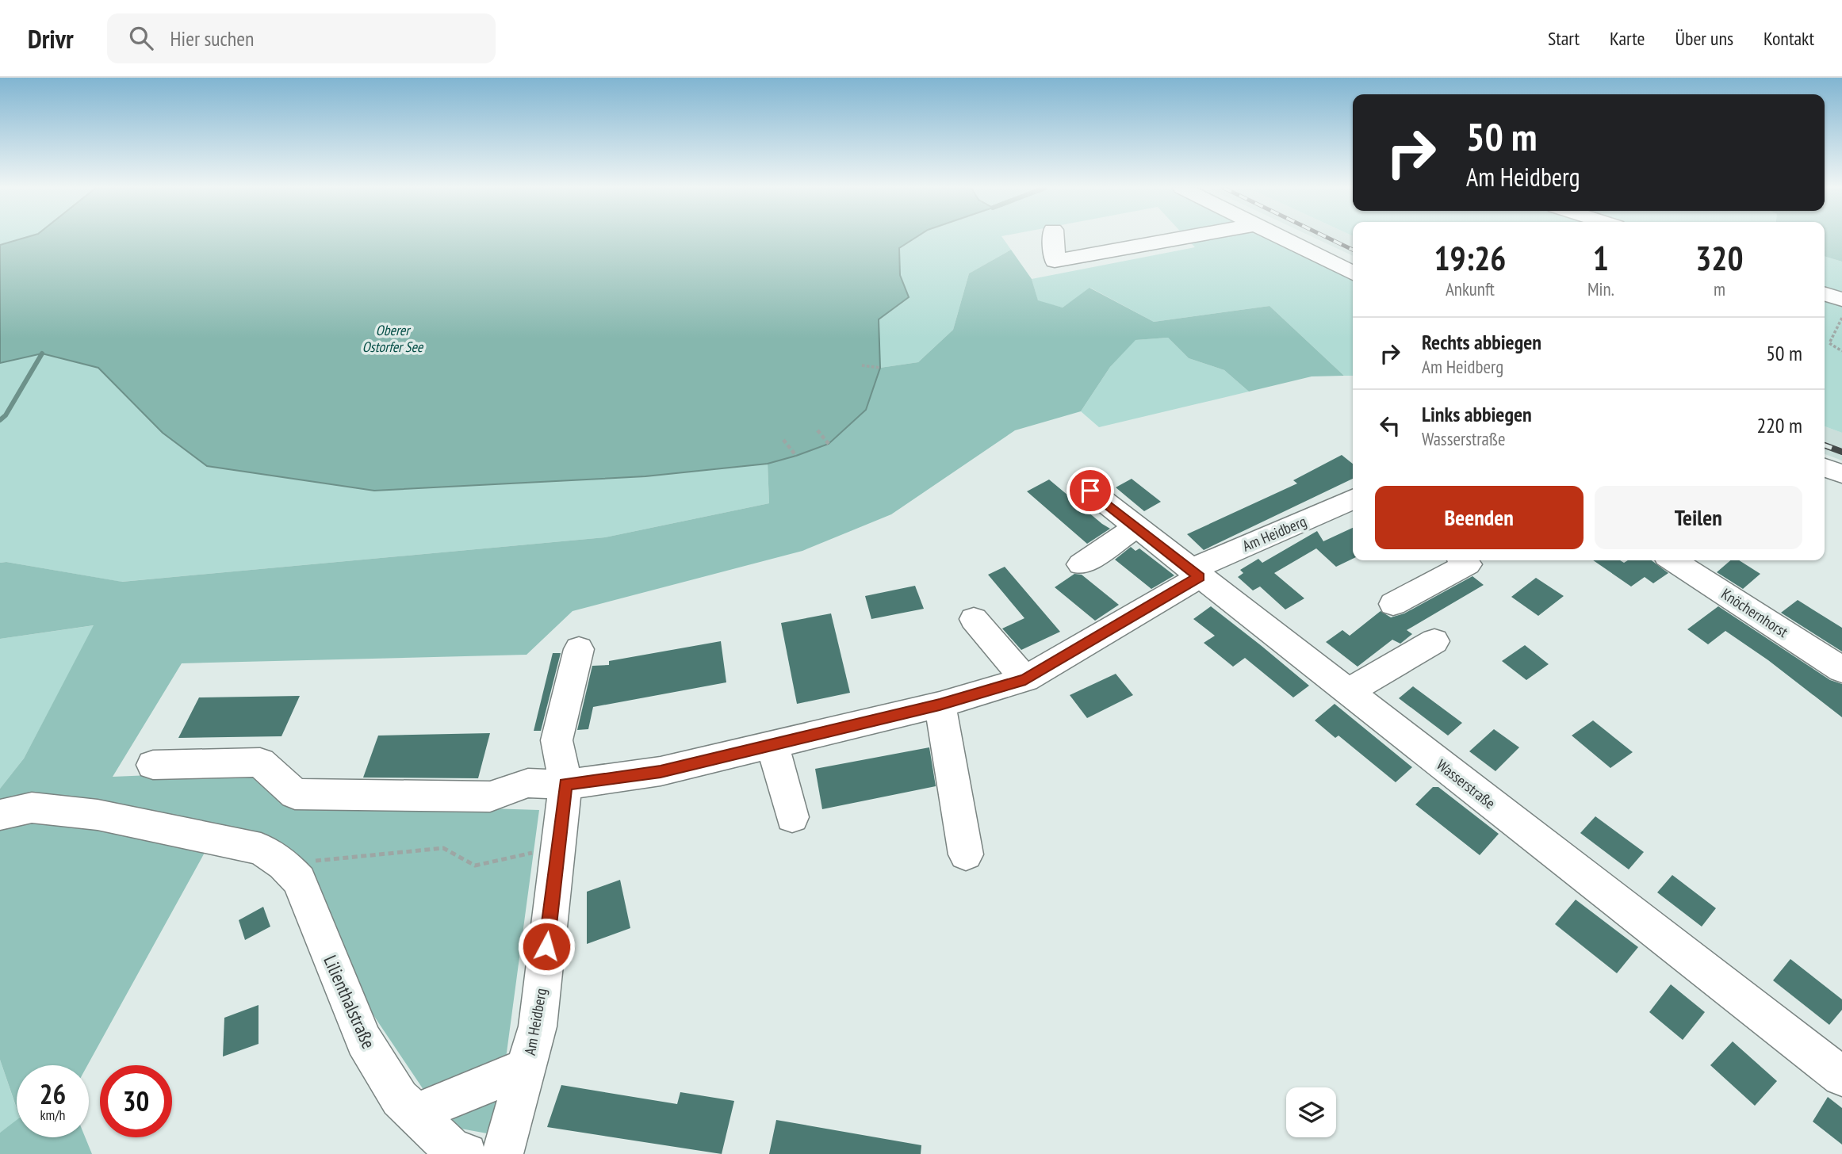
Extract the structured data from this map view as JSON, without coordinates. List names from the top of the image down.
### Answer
{
  "streets": {
    "street": [
      "Am Heidberg",
      "Knöchernhorst",
      "Wasserstraße",
      "Lilienthalstraße"
    ]
  },
  "crossings": [
    ["Am Heidberg", "Wasserstraße"],
    ["Am Heidberg", "Lilienthalstraße"]
  ],
  "water": ["Oberer Ostorfer See"],
  "page": {
    "header": "Drivr",
    "search": "Hier suchen",
    "nav": [
      "Start",
      "Karte",
      "Über uns",
      "Kontakt"
    ],
    "turn": ["50 m", "Am Heidberg"],
    "eta": [
      "19:26",
      "Ankunft",
      "1",
      "Min.",
      "320",
      "m"
    ],
    "list": [
      {
        "name": "Rechts abbiegen",
        "note": "Am Heidberg",
        "value": "50 m"
      },
      {
        "name": "Links abbiegen",
        "note": "Wasserstraße",
        "value": "220 m"
      }
    ],
    "buttons": ["Beenden", "Teilen"],
    "speed": "26 km/h",
    "limit": "30"
  }
}
